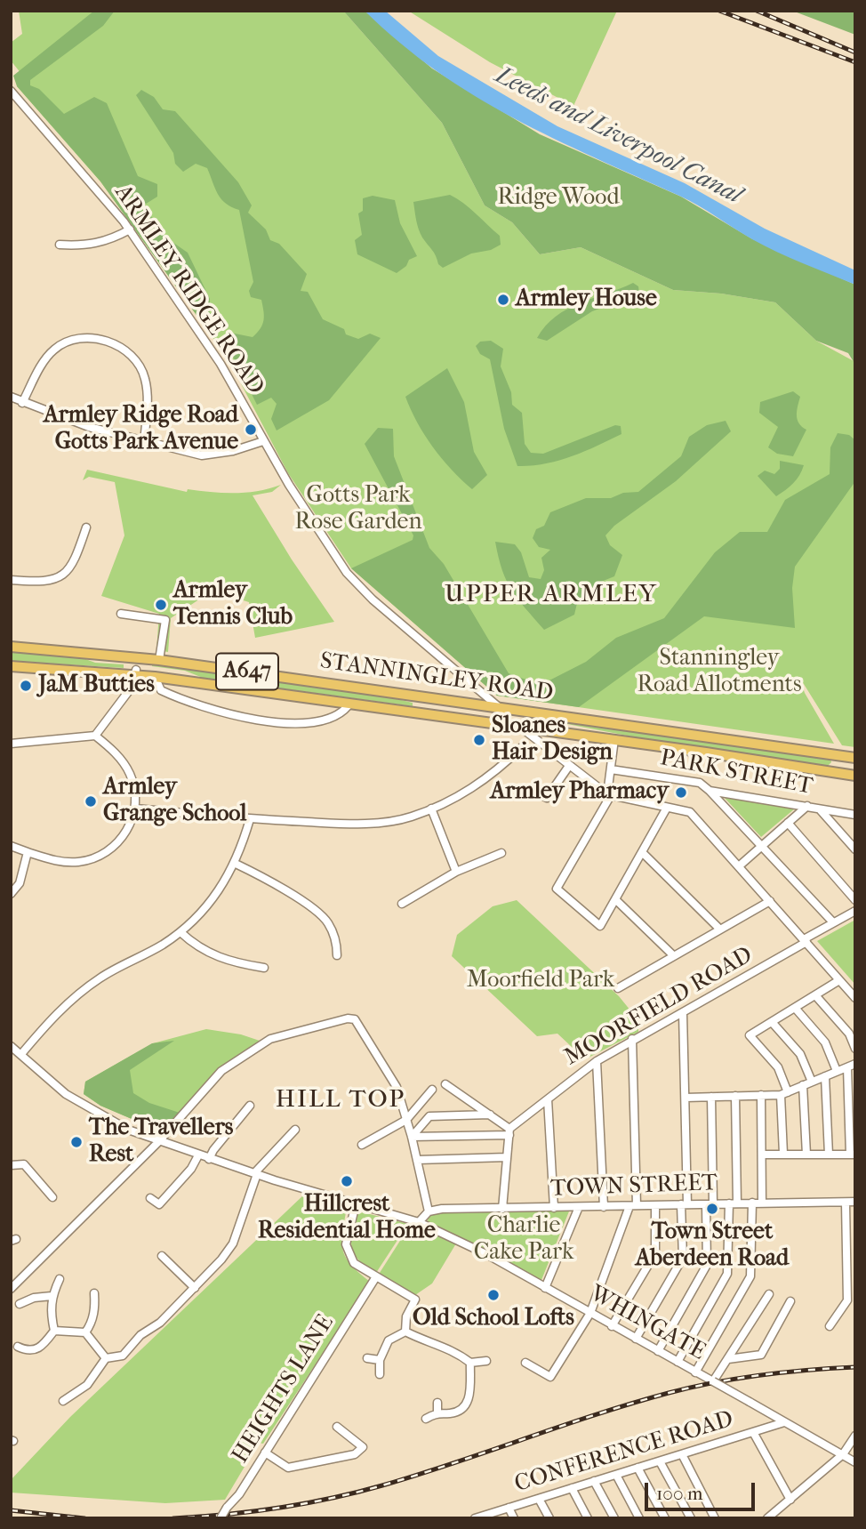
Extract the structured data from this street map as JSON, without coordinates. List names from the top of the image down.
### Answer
{
  "streets": {
    "main road": ["A647", "STANNINGLEY ROAD"],
    "street": [
      "ARMLEY RIDGE ROAD",
      "PARK STREET",
      "MOORFIELD ROAD",
      "TOWN STREET",
      "WHINGATE",
      "HEIGHTS LANE",
      "CONFERENCE ROAD"
    ]
  },
  "crossings": [
    ["ARMLEY RIDGE ROAD", "STANNINGLEY ROAD"],
    ["WHINGATE", "CONFERENCE ROAD"]
  ],
  "districts": ["UPPER ARMLEY", "HILL TOP"],
  "water": ["Leeds and Liverpool Canal"],
  "parks": [
    "Ridge Wood",
    "Gotts Park Rose Garden",
    "Stanningley Road Allotments",
    "Moorfield Park",
    "Charlie Cake Park"
  ],
  "places": [
    "Armley House",
    "Armley Ridge Road Gotts Park Avenue",
    "Armley Tennis Club",
    "JaM Butties",
    "Sloanes Hair Design",
    "Armley Pharmacy",
    "Armley Grange School",
    "The Travellers Rest",
    "Hillcrest Residential Home",
    "Town Street Aberdeen Road",
    "Old School Lofts"
  ],
  "scale_bar": "100 m"
}
